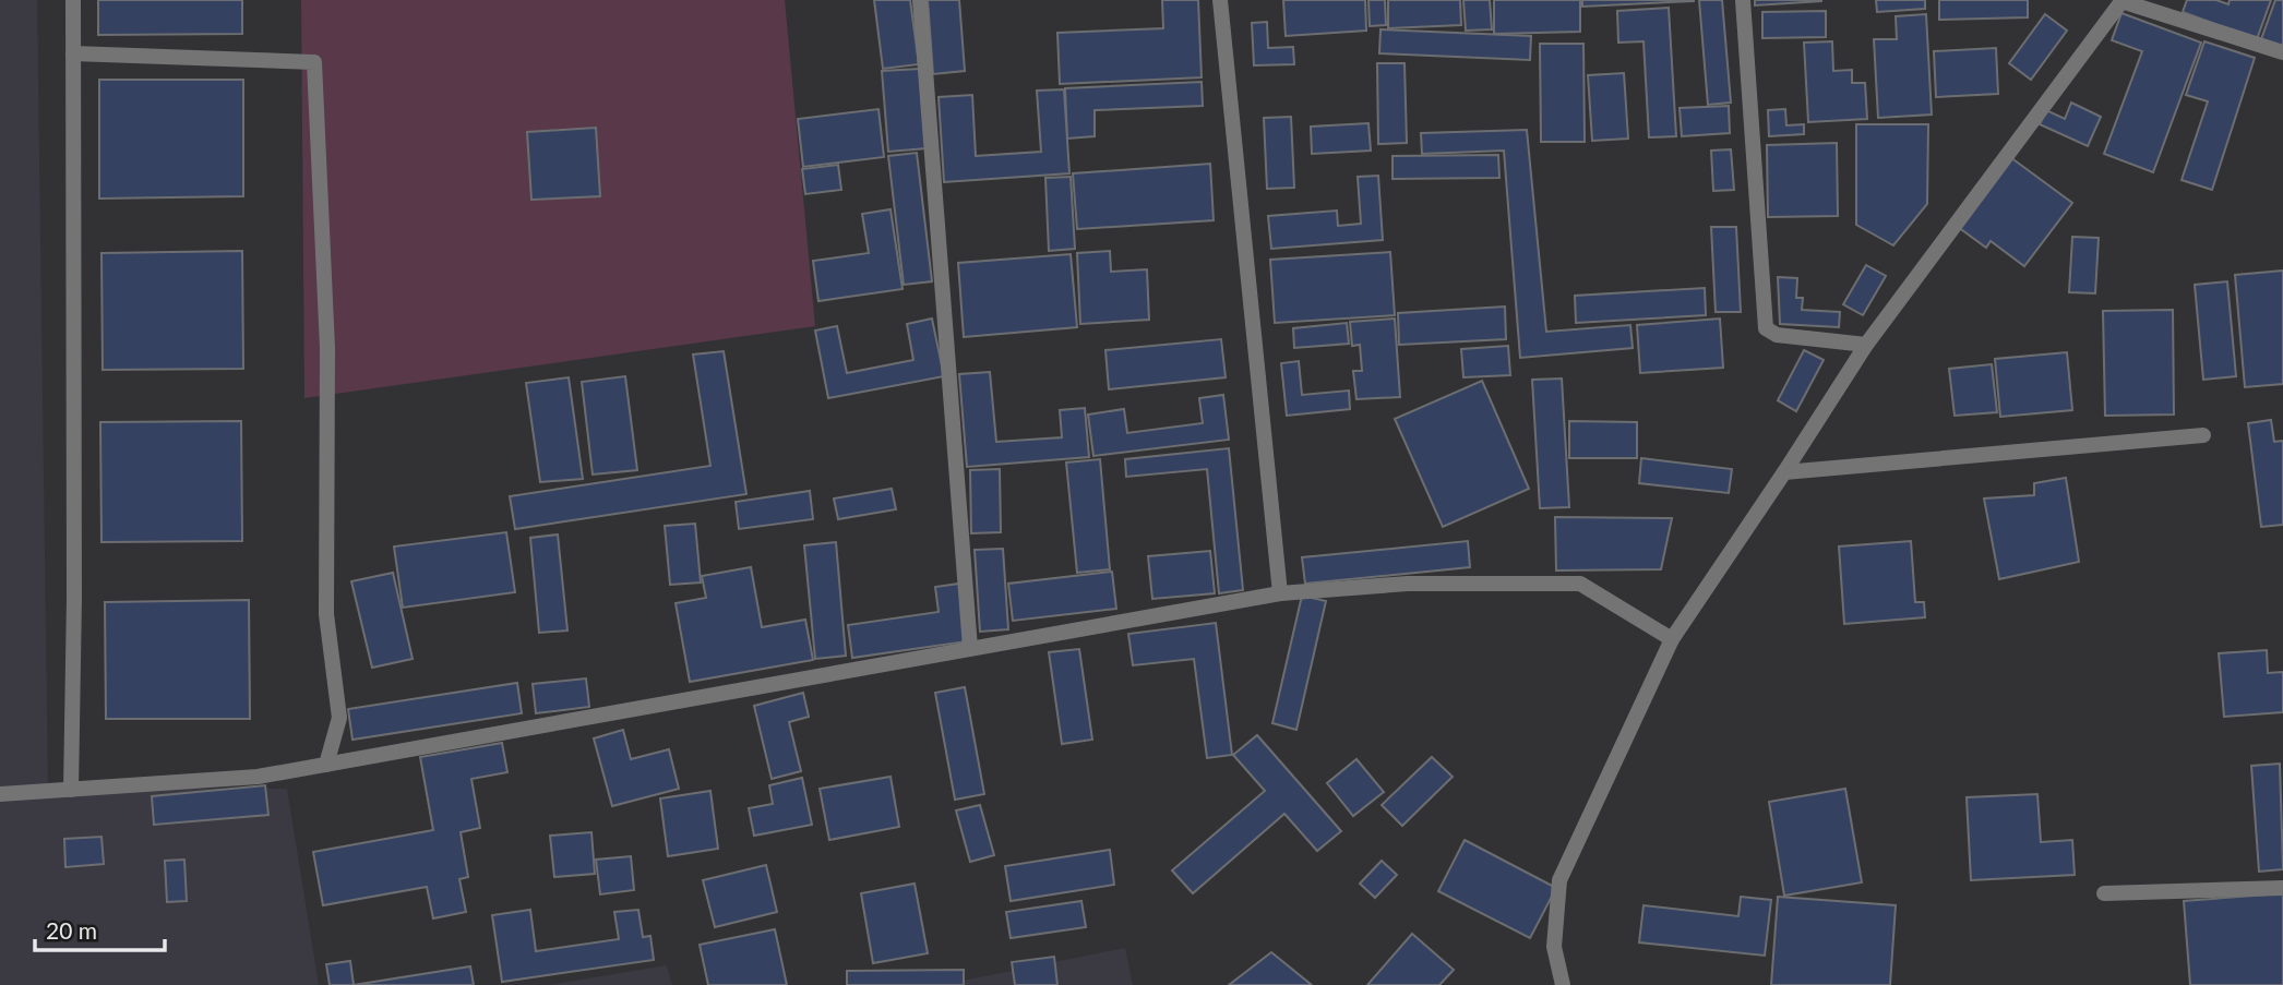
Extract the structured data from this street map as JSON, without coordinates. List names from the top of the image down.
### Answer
{
  "scale_bar": "20 m"
}
